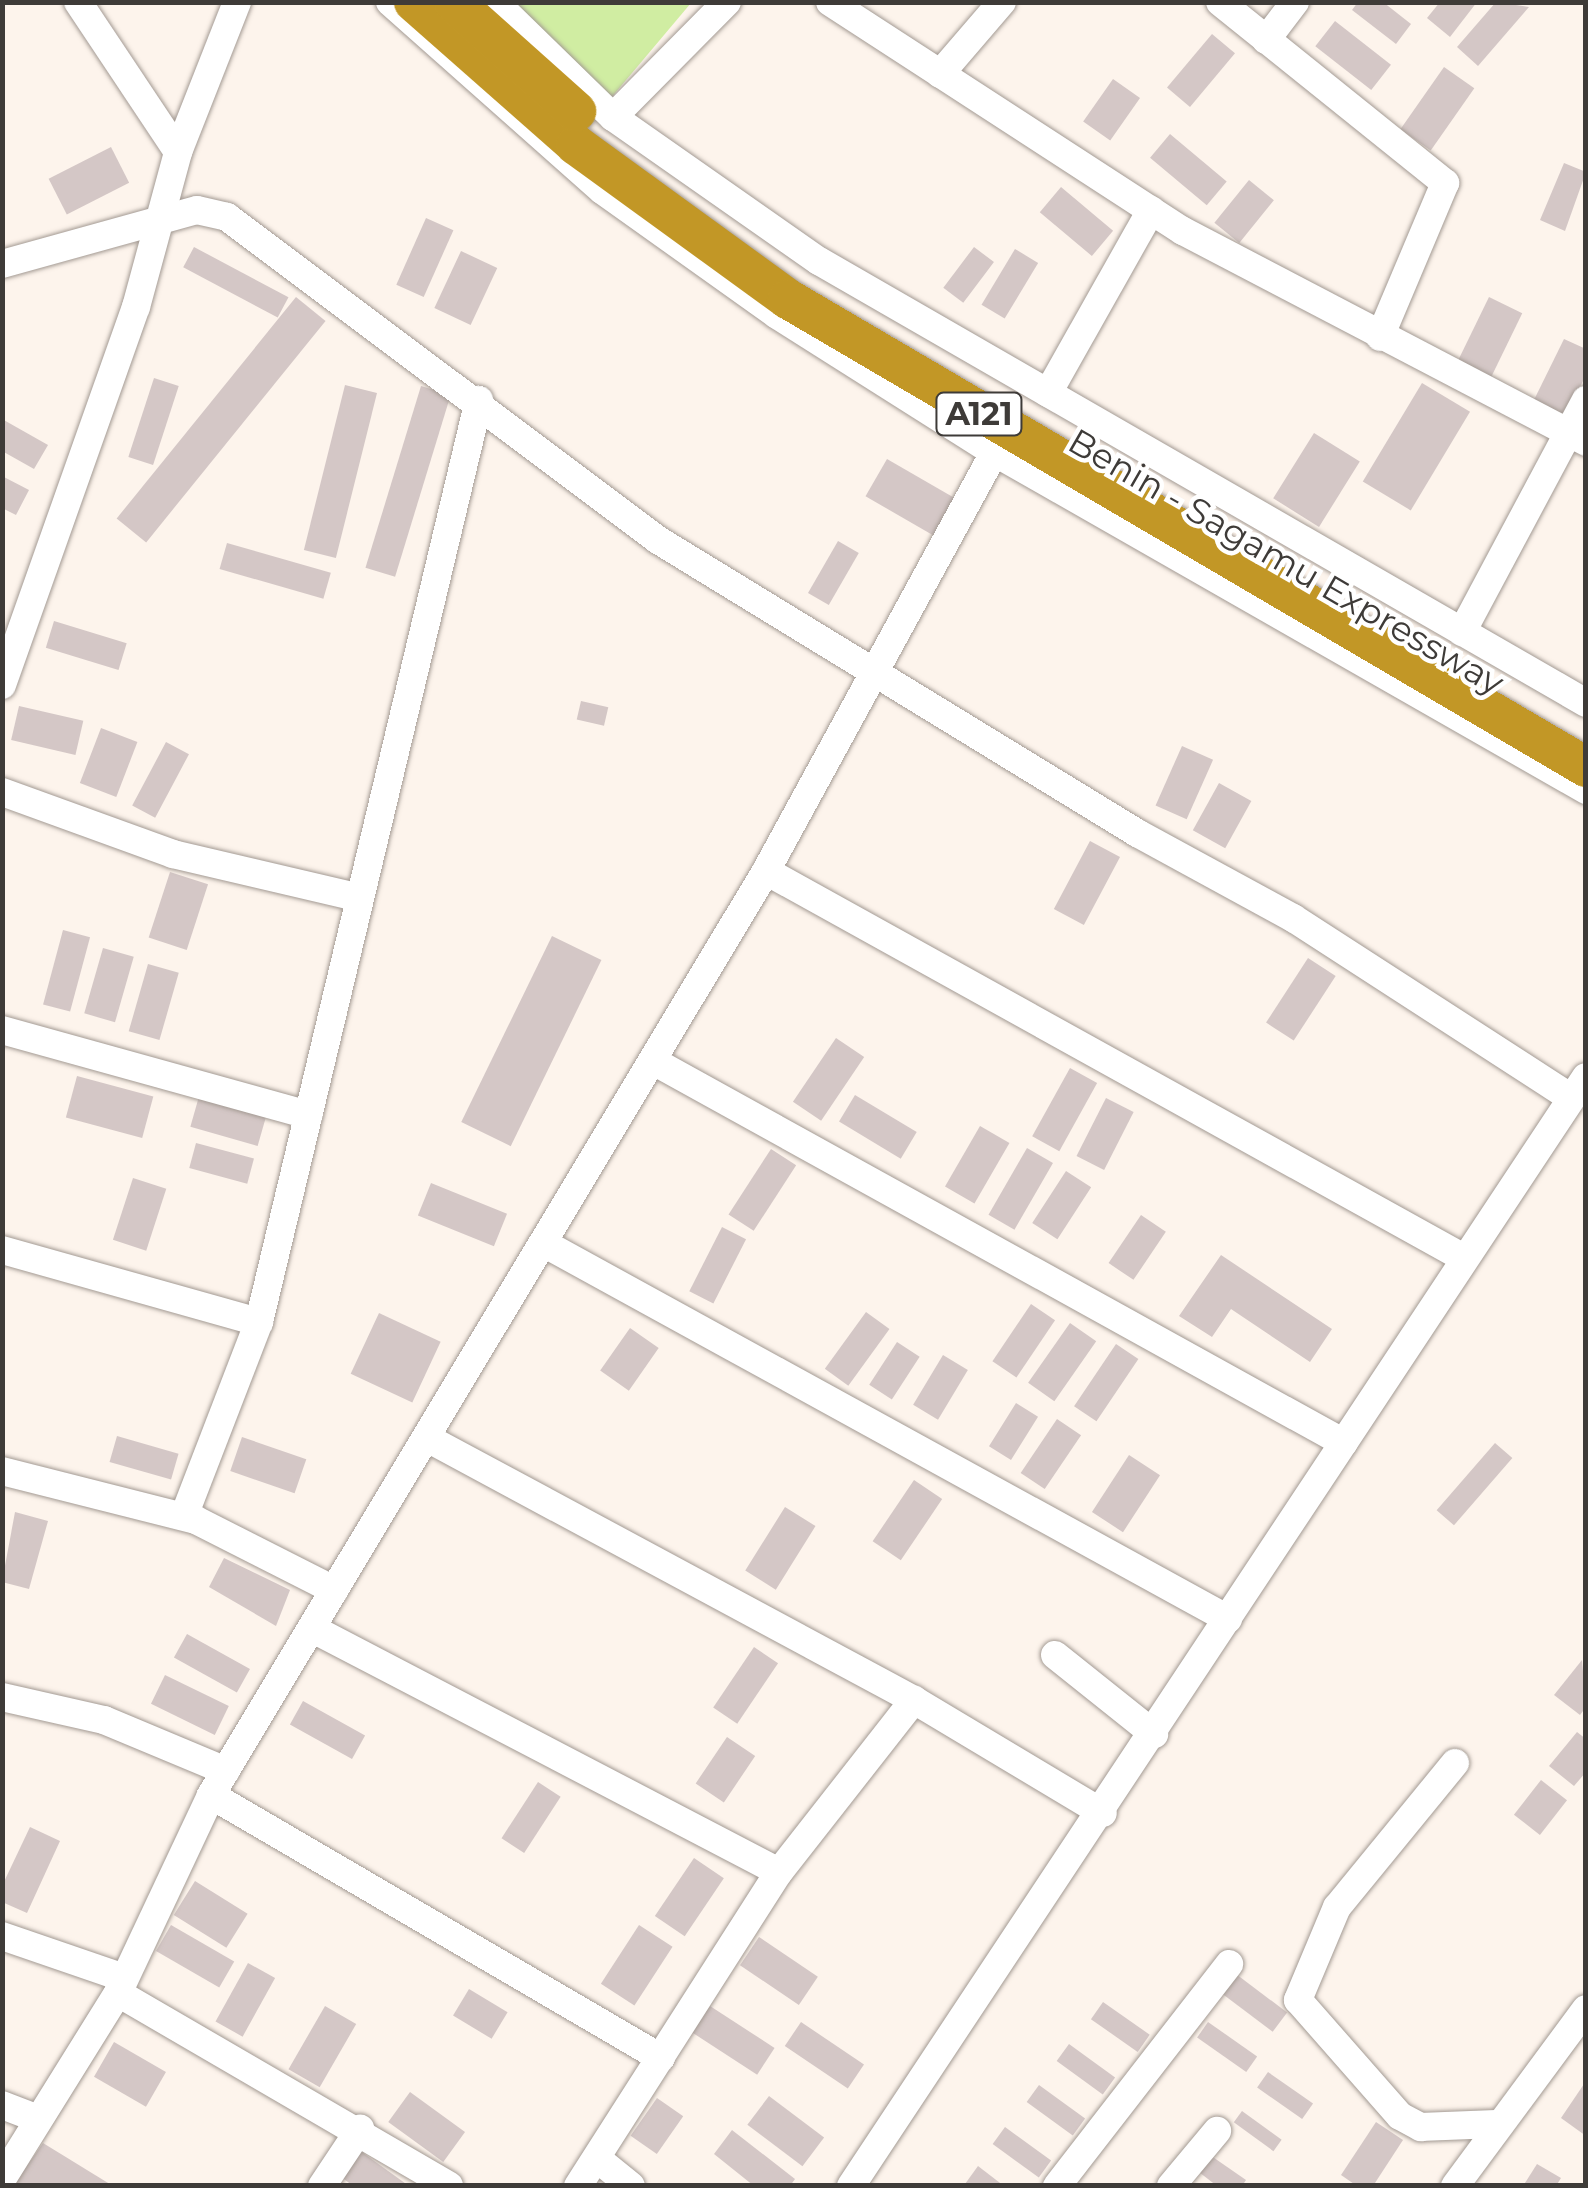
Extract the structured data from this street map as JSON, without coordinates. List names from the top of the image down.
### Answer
{
  "streets": {
    "highway": ["A121", "Benin - Sagamu Expressway"]
  },
  "crossings": [
    ["A121", "Benin - Sagamu Expressway"]
  ]
}
